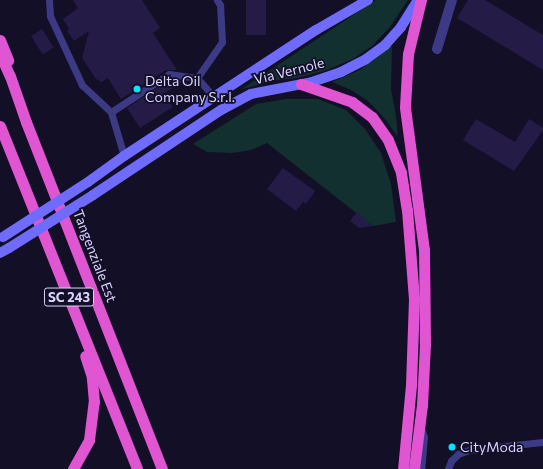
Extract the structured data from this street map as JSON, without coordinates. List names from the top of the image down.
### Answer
{
  "streets": {
    "highway": ["Tangenziale Est", "SC 243"],
    "main road": ["Via Vernole"]
  },
  "places": ["Delta Oil Company S.r.l.", "CityModa"]
}
